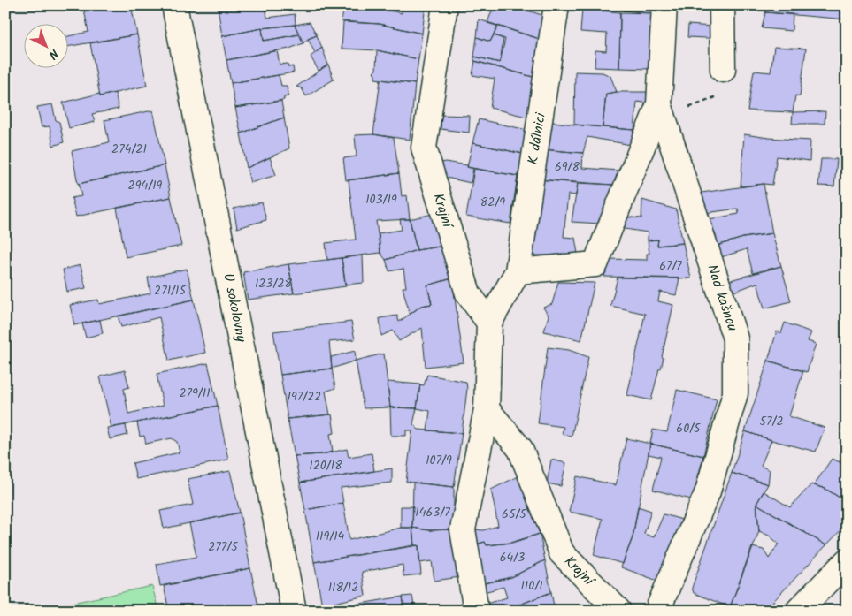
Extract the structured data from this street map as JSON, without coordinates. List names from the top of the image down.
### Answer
{
  "streets": {
    "street": [
      "K dálnici",
      "Krajní",
      "Nad kašnou",
      "U sokolovny"
    ]
  },
  "crossings": [
    ["K dálnici", "Krajní"]
  ],
  "house_numbers": [
    "274/21",
    "69/8",
    "294/19",
    "103/19",
    "82/9",
    "67/7",
    "123/28",
    "271/15",
    "279/11",
    "197/22",
    "57/2",
    "60/5",
    "107/9",
    "120/18",
    "1463/7",
    "65/5",
    "119/14",
    "277/5",
    "64/3",
    "110/1",
    "118/12"
  ],
  "north": "bottom right"
}
